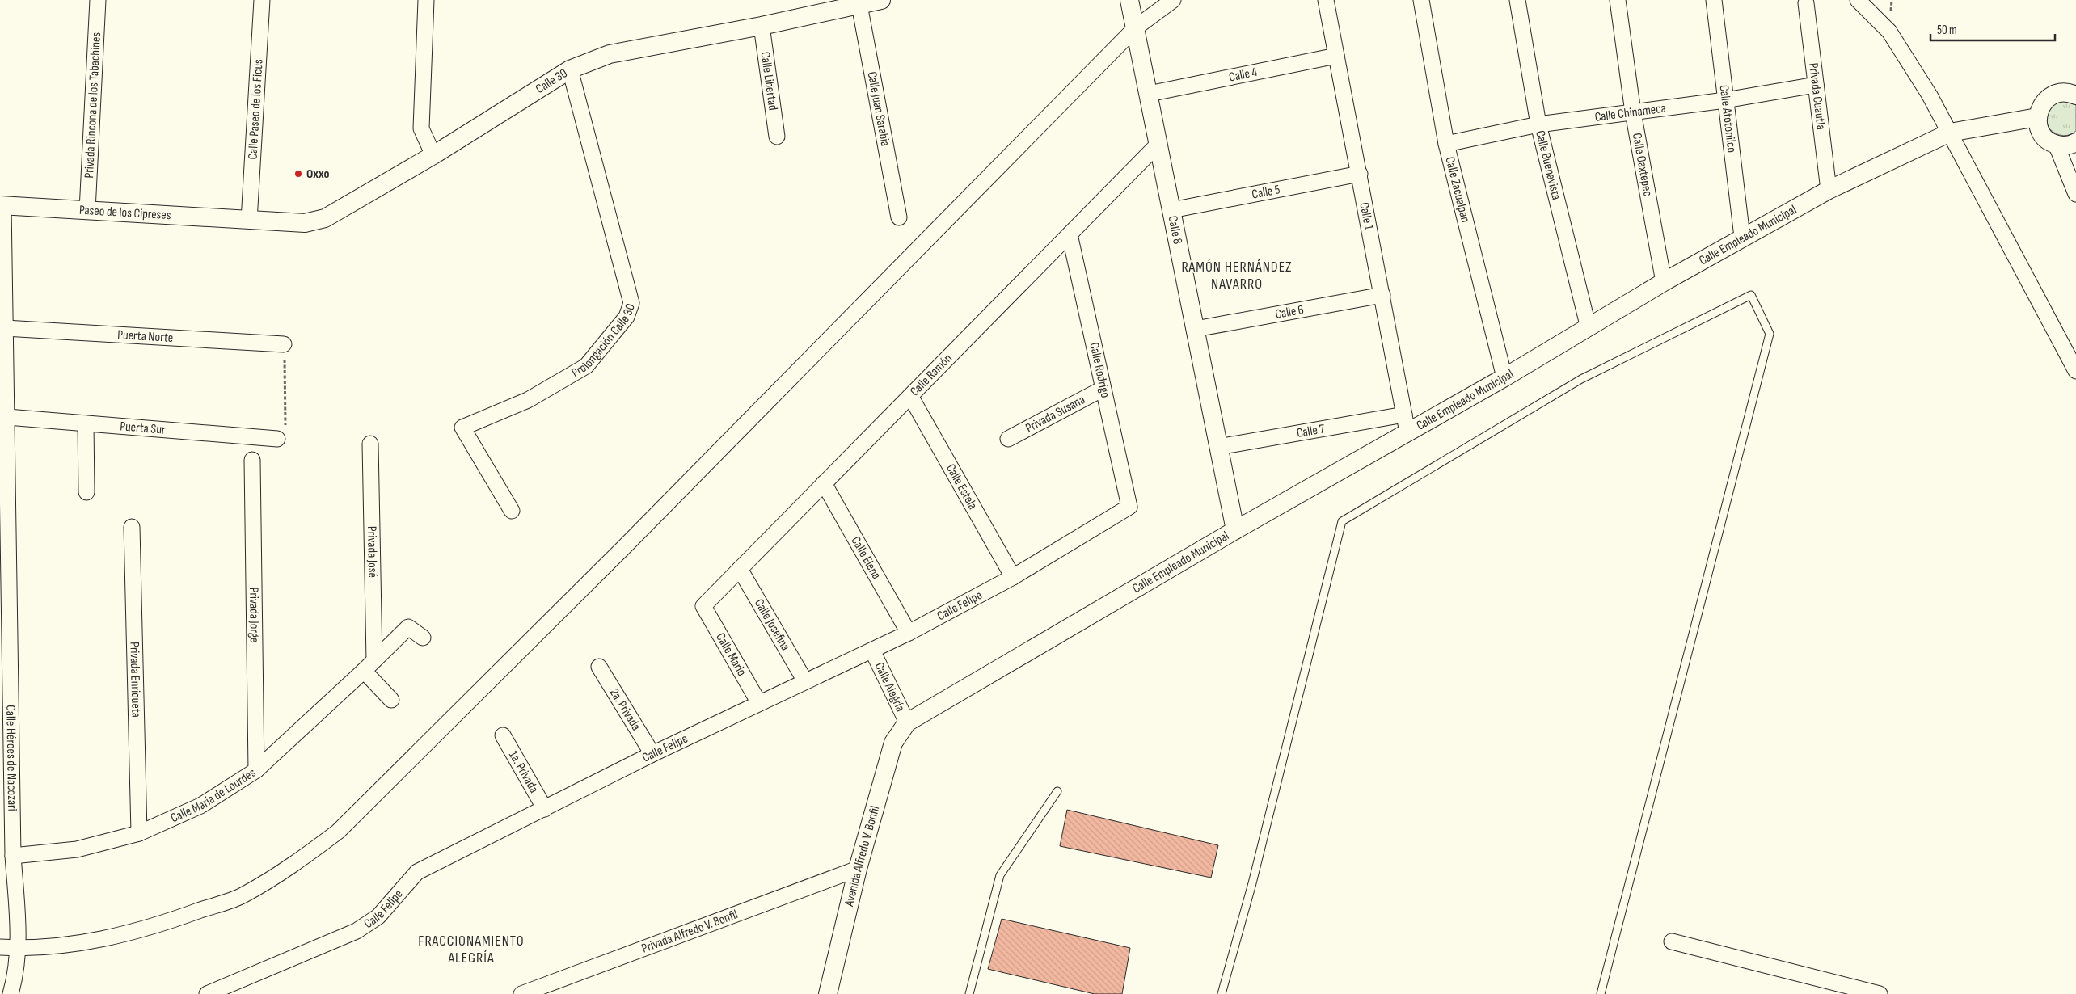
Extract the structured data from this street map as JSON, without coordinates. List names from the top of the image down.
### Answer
{
  "streets": {
    "street": [
      "Calle 4",
      "Calle 30",
      "Calle Libertad",
      "Privada Cuautla",
      "Privada Rincona de los Tabachines",
      "Calle Juan Sarabia",
      "Calle Paseo de los Ficus",
      "Calle Chinameca",
      "Calle Atotonilco",
      "Calle Buenavista",
      "Calle Oaxtepec",
      "Calle Zacualpan",
      "Calle 5",
      "Paseo de los Cipreses",
      "Calle 1",
      "Calle 8",
      "Calle Empleado Municipal",
      "Calle 6",
      "Puerta Norte",
      "Prolongación Calle 30",
      "Calle Rodrigo",
      "Calle Ramón",
      "Privada Susana",
      "Puerta Sur",
      "Calle 7",
      "Calle Estela",
      "Privada José",
      "Calle Elena",
      "Calle Felipe",
      "Privada Jorge",
      "Calle Josefina",
      "Calle Mario",
      "Privada Enriqueta",
      "Calle Alegría",
      "2a. Privada",
      "Calle Héroes de Nacozari",
      "1a. Privada",
      "Calle María de Lourdes",
      "Avenida Alfredo V. Bonfil",
      "Privada Alfredo V. Bonfil"
    ]
  },
  "crossings": [
    ["Calle 4", "Calle 1"],
    ["Calle 4", "Calle 8"],
    ["Calle 30", "Calle Libertad"],
    ["Calle 30", "Calle Juan Sarabia"],
    ["Calle 30", "Calle Paseo de los Ficus"],
    ["Calle 30", "Paseo de los Cipreses"],
    ["Calle 30", "Prolongación Calle 30"],
    ["Privada Cuautla", "Calle Chinameca"],
    ["Privada Cuautla", "Calle Empleado Municipal"],
    ["Privada Rincona de los Tabachines", "Paseo de los Cipreses"],
    ["Calle Paseo de los Ficus", "Paseo de los Cipreses"],
    ["Calle Chinameca", "Calle Atotonilco"],
    ["Calle Chinameca", "Calle Buenavista"],
    ["Calle Chinameca", "Calle Oaxtepec"],
    ["Calle Chinameca", "Calle Zacualpan"],
    ["Calle Atotonilco", "Calle Empleado Municipal"],
    ["Calle Buenavista", "Calle Empleado Municipal"],
    ["Calle Oaxtepec", "Calle Empleado Municipal"],
    ["Calle Zacualpan", "Calle Empleado Municipal"],
    ["Calle 5", "Calle 1"],
    ["Calle 5", "Calle 8"],
    ["Paseo de los Cipreses", "Calle Héroes de Nacozari"],
    ["Calle 1", "Calle Empleado Municipal"],
    ["Calle 1", "Calle 6"],
    ["Calle 1", "Calle 7"],
    ["Calle 8", "Calle Empleado Municipal"],
    ["Calle 8", "Calle 6"],
    ["Calle 8", "Calle Ramón"],
    ["Calle 8", "Calle 7"],
    ["Calle Empleado Municipal", "Calle Alegría"],
    ["Calle Empleado Municipal", "Avenida Alfredo V. Bonfil"],
    ["Puerta Norte", "Calle Héroes de Nacozari"],
    ["Calle Rodrigo", "Calle Ramón"],
    ["Calle Rodrigo", "Privada Susana"],
    ["Calle Rodrigo", "Calle Felipe"],
    ["Calle Ramón", "Calle Estela"],
    ["Calle Ramón", "Calle Elena"],
    ["Calle Ramón", "Calle Josefina"],
    ["Calle Ramón", "Calle Mario"],
    ["Puerta Sur", "Calle Héroes de Nacozari"],
    ["Calle Estela", "Calle Felipe"],
    ["Privada José", "Calle María de Lourdes"],
    ["Calle Elena", "Calle Felipe"],
    ["Calle Felipe", "Calle Josefina"],
    ["Calle Felipe", "Calle Mario"],
    ["Calle Felipe", "Calle Alegría"],
    ["Calle Felipe", "2a. Privada"],
    ["Calle Felipe", "1a. Privada"],
    ["Privada Jorge", "Calle María de Lourdes"],
    ["Privada Enriqueta", "Calle María de Lourdes"],
    ["Calle Alegría", "Avenida Alfredo V. Bonfil"],
    ["Calle Héroes de Nacozari", "Calle María de Lourdes"],
    ["Avenida Alfredo V. Bonfil", "Privada Alfredo V. Bonfil"]
  ],
  "districts": ["RAMÓN HERNÁNDEZ NAVARRO", "FRACCIONAMIENTO ALEGRÍA"],
  "places": ["Oxxo"],
  "scale_bar": "50 m"
}
